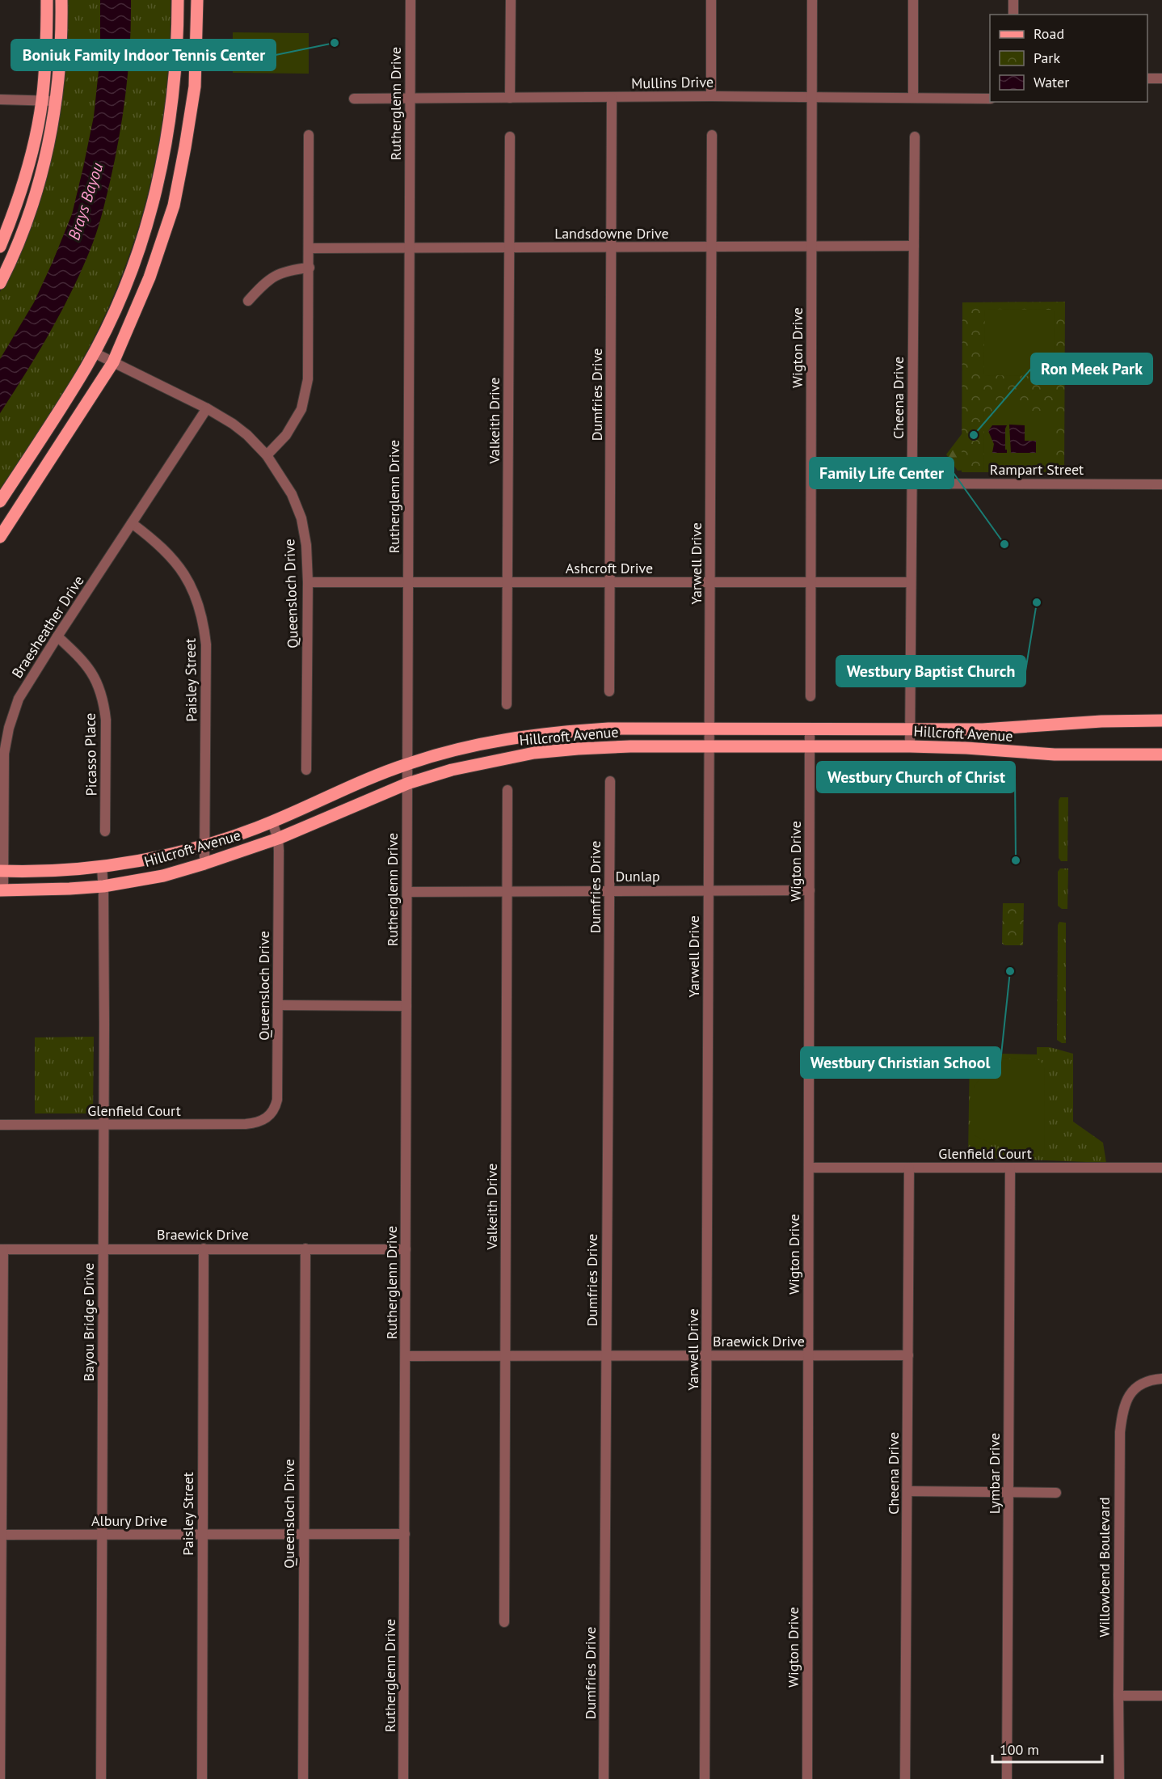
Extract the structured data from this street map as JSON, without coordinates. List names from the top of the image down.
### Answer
{
  "streets": {
    "main road": ["Hillcroft Avenue"],
    "street": [
      "Mullins Drive",
      "Rutherglenn Drive",
      "Landsdowne Drive",
      "Wigton Drive",
      "Dumfries Drive",
      "Cheena Drive",
      "Valkeith Drive",
      "Rampart Street",
      "Yarwell Drive",
      "Ashcroft Drive",
      "Queensloch Drive",
      "Braesheather Drive",
      "Paisley Street",
      "Picasso Place",
      "Dunlap",
      "Glenfield Court",
      "Braewick Drive",
      "Bayou Bridge Drive",
      "Lymbar Drive",
      "Albury Drive",
      "Willowbend Boulevard"
    ]
  },
  "crossings": [
    ["Mullins Drive", "Rutherglenn Drive"],
    ["Mullins Drive", "Wigton Drive"],
    ["Mullins Drive", "Dumfries Drive"],
    ["Rutherglenn Drive", "Landsdowne Drive"],
    ["Rutherglenn Drive", "Ashcroft Drive"],
    ["Rutherglenn Drive", "Hillcroft Avenue"],
    ["Rutherglenn Drive", "Dunlap"],
    ["Rutherglenn Drive", "Braewick Drive"],
    ["Rutherglenn Drive", "Albury Drive"],
    ["Landsdowne Drive", "Wigton Drive"],
    ["Landsdowne Drive", "Dumfries Drive"],
    ["Landsdowne Drive", "Cheena Drive"],
    ["Landsdowne Drive", "Valkeith Drive"],
    ["Landsdowne Drive", "Yarwell Drive"],
    ["Wigton Drive", "Ashcroft Drive"],
    ["Wigton Drive", "Hillcroft Avenue"],
    ["Wigton Drive", "Dunlap"],
    ["Wigton Drive", "Glenfield Court"],
    ["Wigton Drive", "Braewick Drive"],
    ["Dumfries Drive", "Ashcroft Drive"],
    ["Dumfries Drive", "Dunlap"],
    ["Dumfries Drive", "Braewick Drive"],
    ["Cheena Drive", "Rampart Street"],
    ["Cheena Drive", "Ashcroft Drive"],
    ["Cheena Drive", "Hillcroft Avenue"],
    ["Cheena Drive", "Glenfield Court"],
    ["Cheena Drive", "Braewick Drive"],
    ["Valkeith Drive", "Ashcroft Drive"],
    ["Valkeith Drive", "Dunlap"],
    ["Valkeith Drive", "Braewick Drive"],
    ["Yarwell Drive", "Ashcroft Drive"],
    ["Yarwell Drive", "Hillcroft Avenue"],
    ["Yarwell Drive", "Dunlap"],
    ["Yarwell Drive", "Braewick Drive"],
    ["Ashcroft Drive", "Queensloch Drive"],
    ["Queensloch Drive", "Braesheather Drive"],
    ["Queensloch Drive", "Hillcroft Avenue"],
    ["Queensloch Drive", "Glenfield Court"],
    ["Queensloch Drive", "Braewick Drive"],
    ["Queensloch Drive", "Albury Drive"],
    ["Braesheather Drive", "Paisley Street"],
    ["Braesheather Drive", "Hillcroft Avenue"],
    ["Braesheather Drive", "Picasso Place"],
    ["Paisley Street", "Hillcroft Avenue"],
    ["Paisley Street", "Braewick Drive"],
    ["Paisley Street", "Albury Drive"],
    ["Hillcroft Avenue", "Bayou Bridge Drive"],
    ["Glenfield Court", "Bayou Bridge Drive"],
    ["Glenfield Court", "Lymbar Drive"],
    ["Braewick Drive", "Bayou Bridge Drive"],
    ["Bayou Bridge Drive", "Albury Drive"]
  ],
  "water": ["Brays Bayou"],
  "places": [
    "Boniuk Family Indoor Tennis Center",
    "Ron Meek Park",
    "Family Life Center",
    "Westbury Baptist Church",
    "Westbury Church of Christ",
    "Westbury Christian School"
  ],
  "legend": ["Road", "Park", "Water"],
  "scale_bar": "100 m"
}
